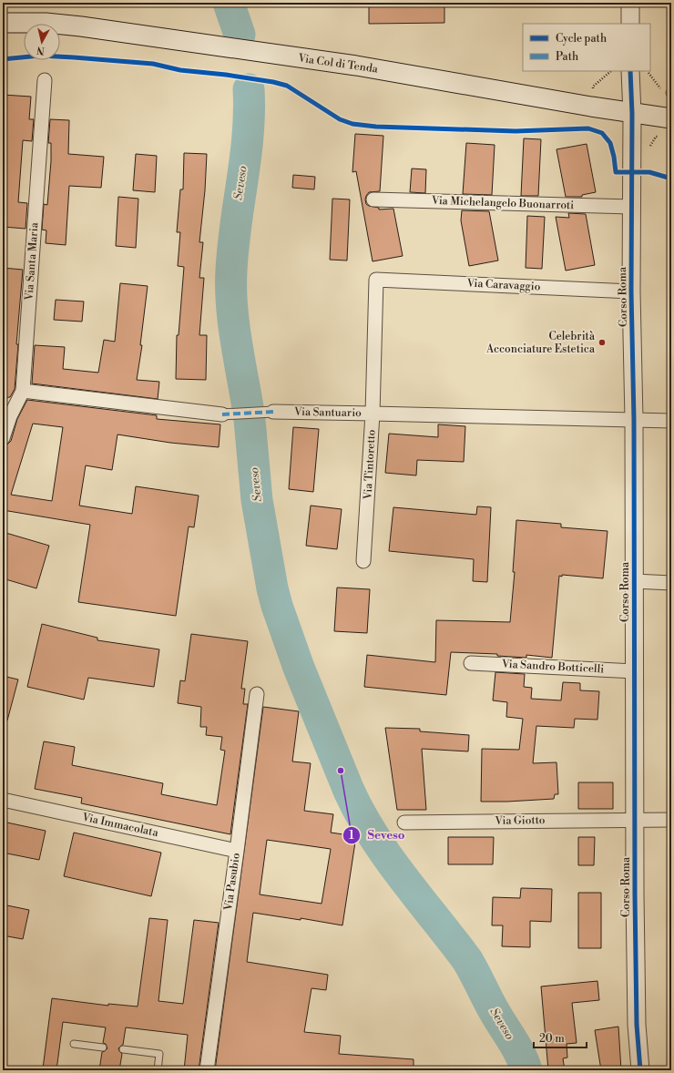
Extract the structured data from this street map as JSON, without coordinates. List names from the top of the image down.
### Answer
{
  "streets": {
    "main road": ["Via Col di Tenda"],
    "street": [
      "Via Michelangelo Buonarroti",
      "Via Santa Maria",
      "Via Caravaggio",
      "Corso Roma",
      "Via Santuario",
      "Via Tintoretto",
      "Via Sandro Botticelli",
      "Via Giotto",
      "Via Immacolata",
      "Via Pasubio"
    ]
  },
  "crossings": [
    ["Via Col di Tenda", "Corso Roma"],
    ["Via Michelangelo Buonarroti", "Corso Roma"],
    ["Via Santa Maria", "Via Santuario"],
    ["Via Caravaggio", "Corso Roma"],
    ["Via Caravaggio", "Via Tintoretto"],
    ["Corso Roma", "Via Santuario"],
    ["Corso Roma", "Via Sandro Botticelli"],
    ["Corso Roma", "Via Giotto"],
    ["Via Santuario", "Via Tintoretto"],
    ["Via Immacolata", "Via Pasubio"]
  ],
  "water": ["Seveso"],
  "places": ["Celebrità Acconciature Estetica", "Seveso"],
  "legend": ["Cycle path", "Path"],
  "scale_bar": "20 m",
  "north": "bottom"
}
